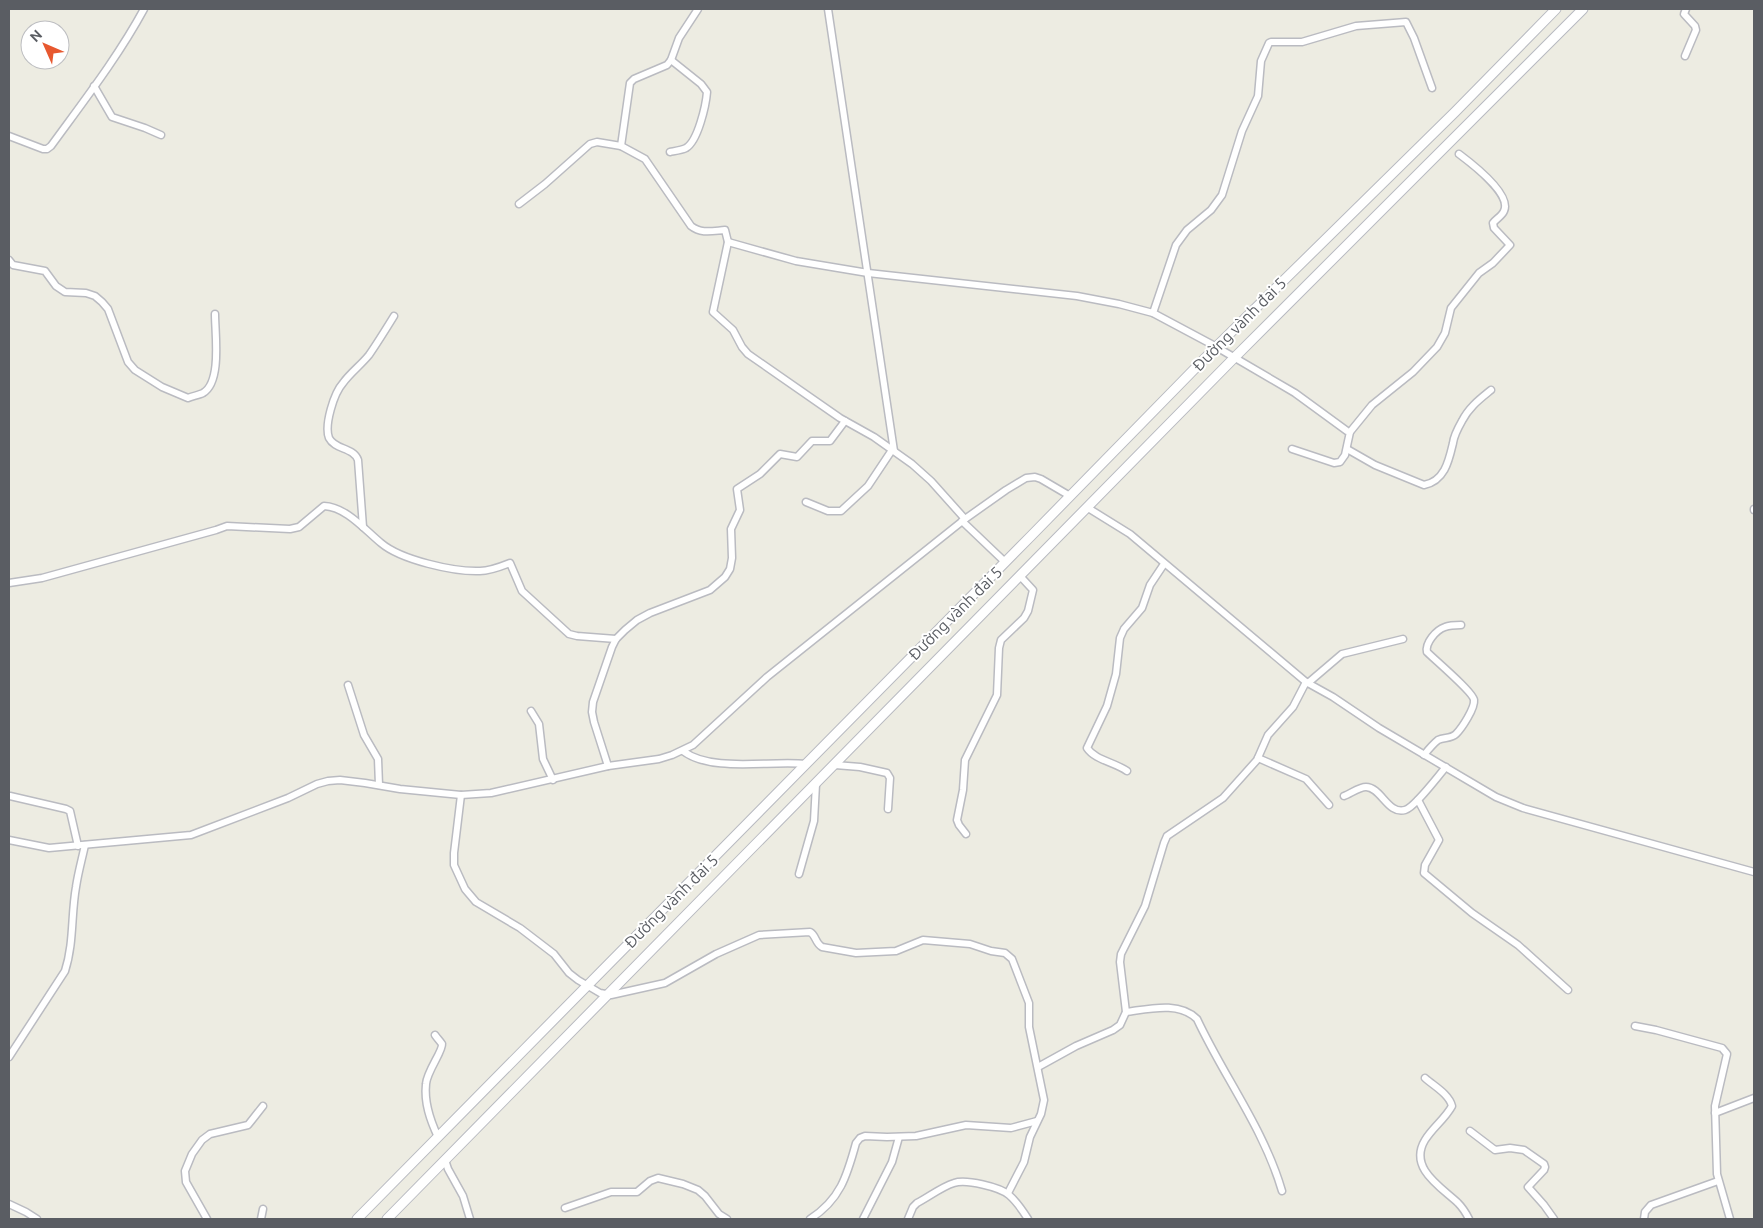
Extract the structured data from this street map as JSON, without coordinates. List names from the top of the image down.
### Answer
{
  "streets": {
    "main road": ["Đường vành đai 5"]
  },
  "north": "top left"
}
